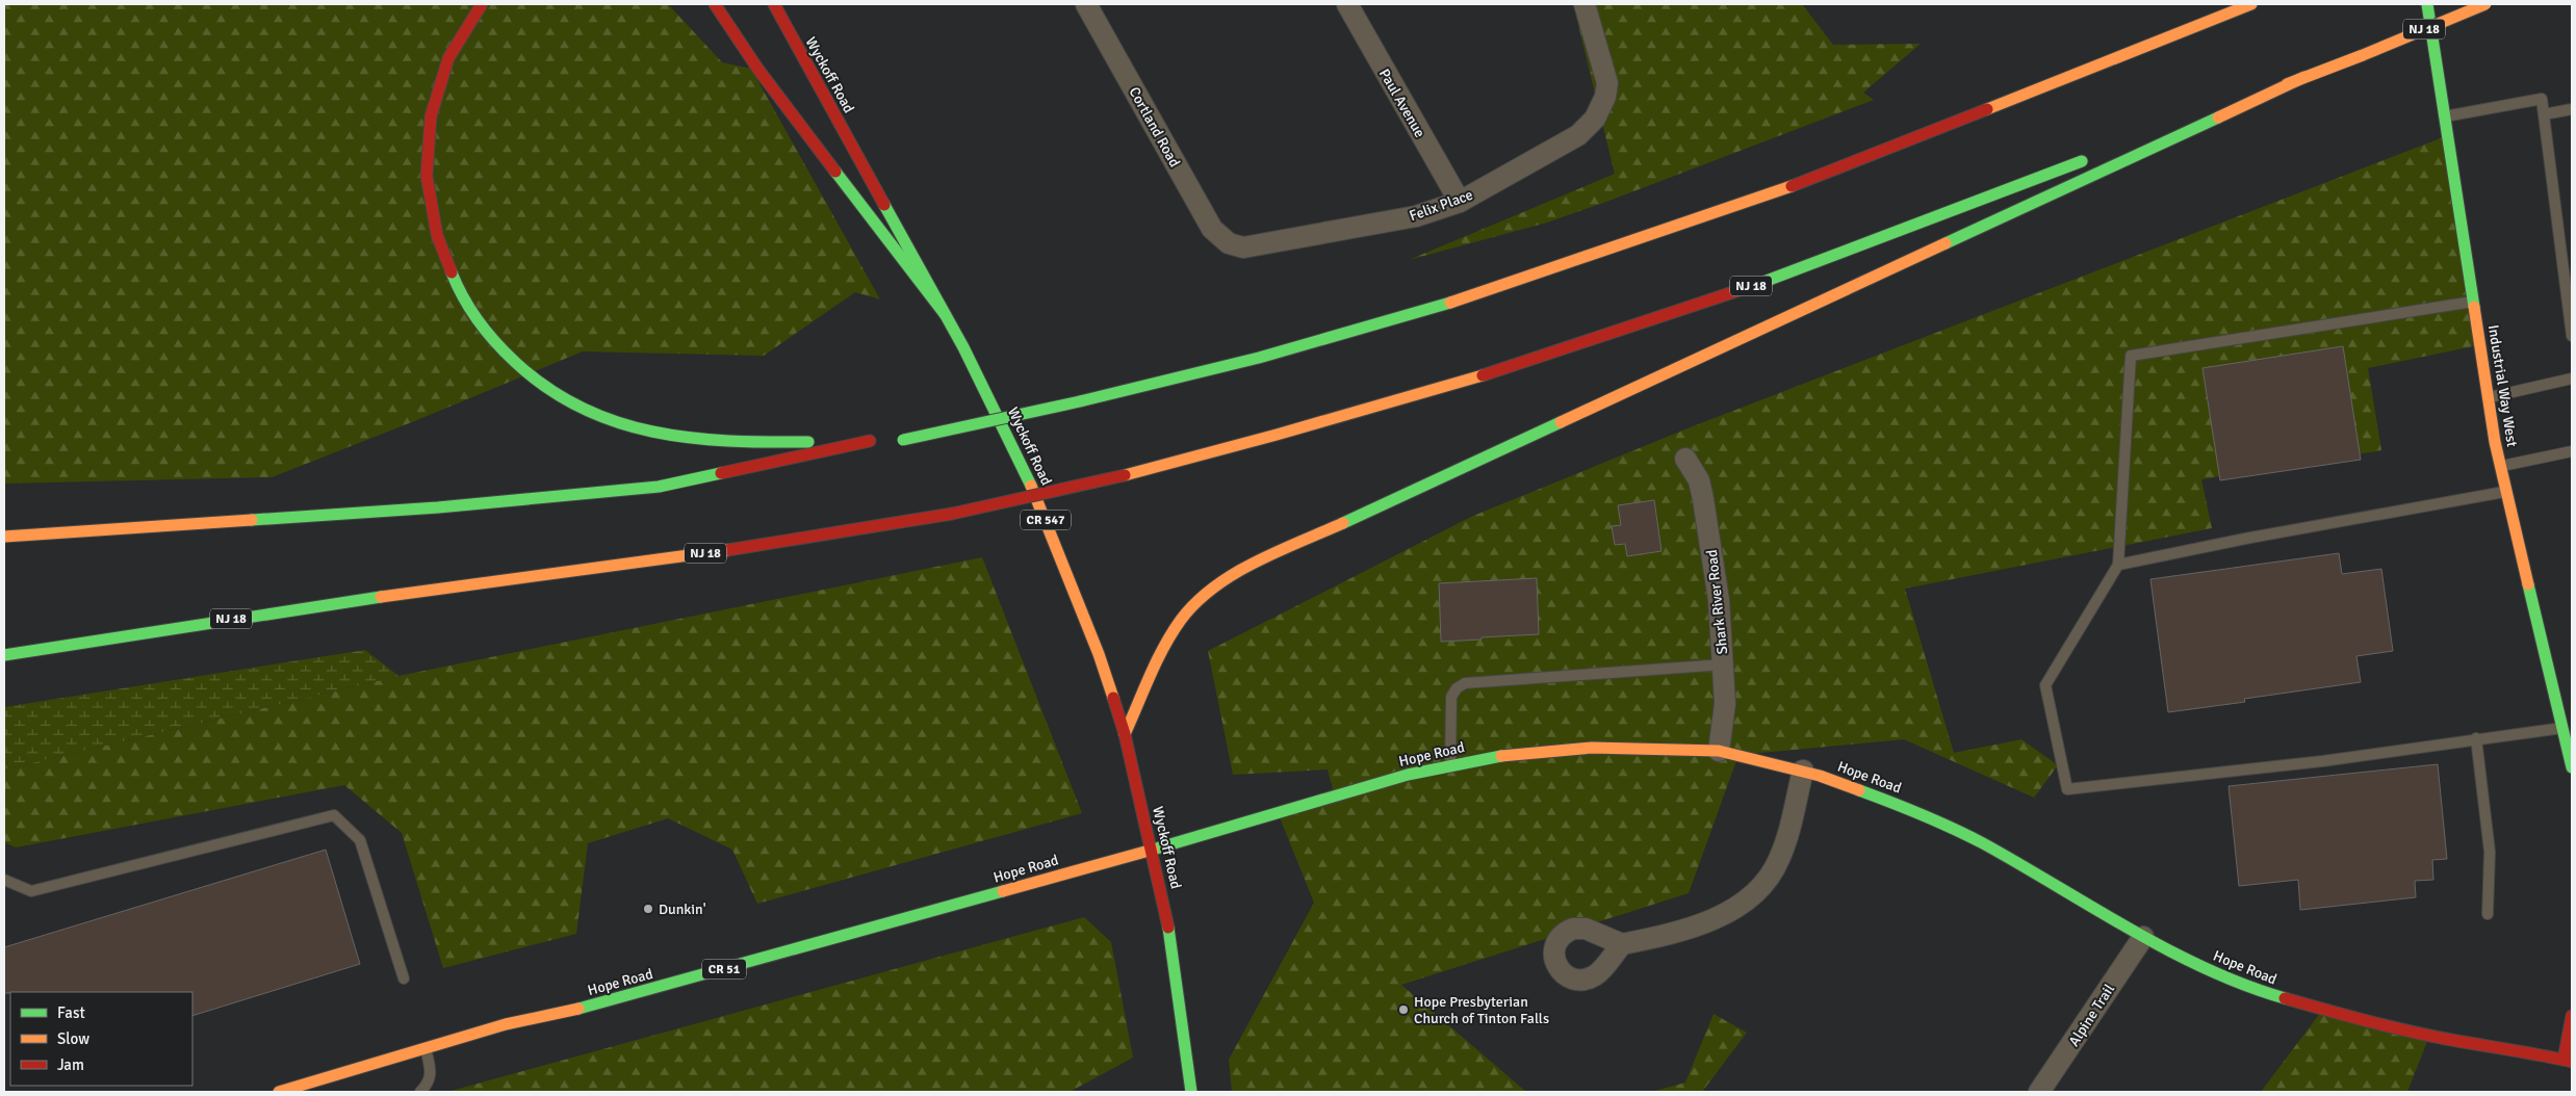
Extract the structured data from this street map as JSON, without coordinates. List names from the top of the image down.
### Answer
{
  "streets": {
    "main road": [
      "NJ 18",
      "Wyckoff Road",
      "Industrial Way West",
      "CR 547",
      "Hope Road",
      "CR 51"
    ],
    "street": [
      "Paul Avenue",
      "Cortland Road",
      "Felix Place",
      "Shark River Road",
      "Alpine Trail"
    ]
  },
  "crossings": [
    ["Wyckoff Road", "Hope Road"],
    ["Paul Avenue", "Felix Place"],
    ["Cortland Road", "Felix Place"],
    ["Shark River Road", "Hope Road"],
    ["Hope Road", "Alpine Trail"]
  ],
  "places": ["Dunkin'", "Hope Presbyterian Church of Tinton Falls"],
  "legend": ["Fast", "Slow", "Jam"]
}
